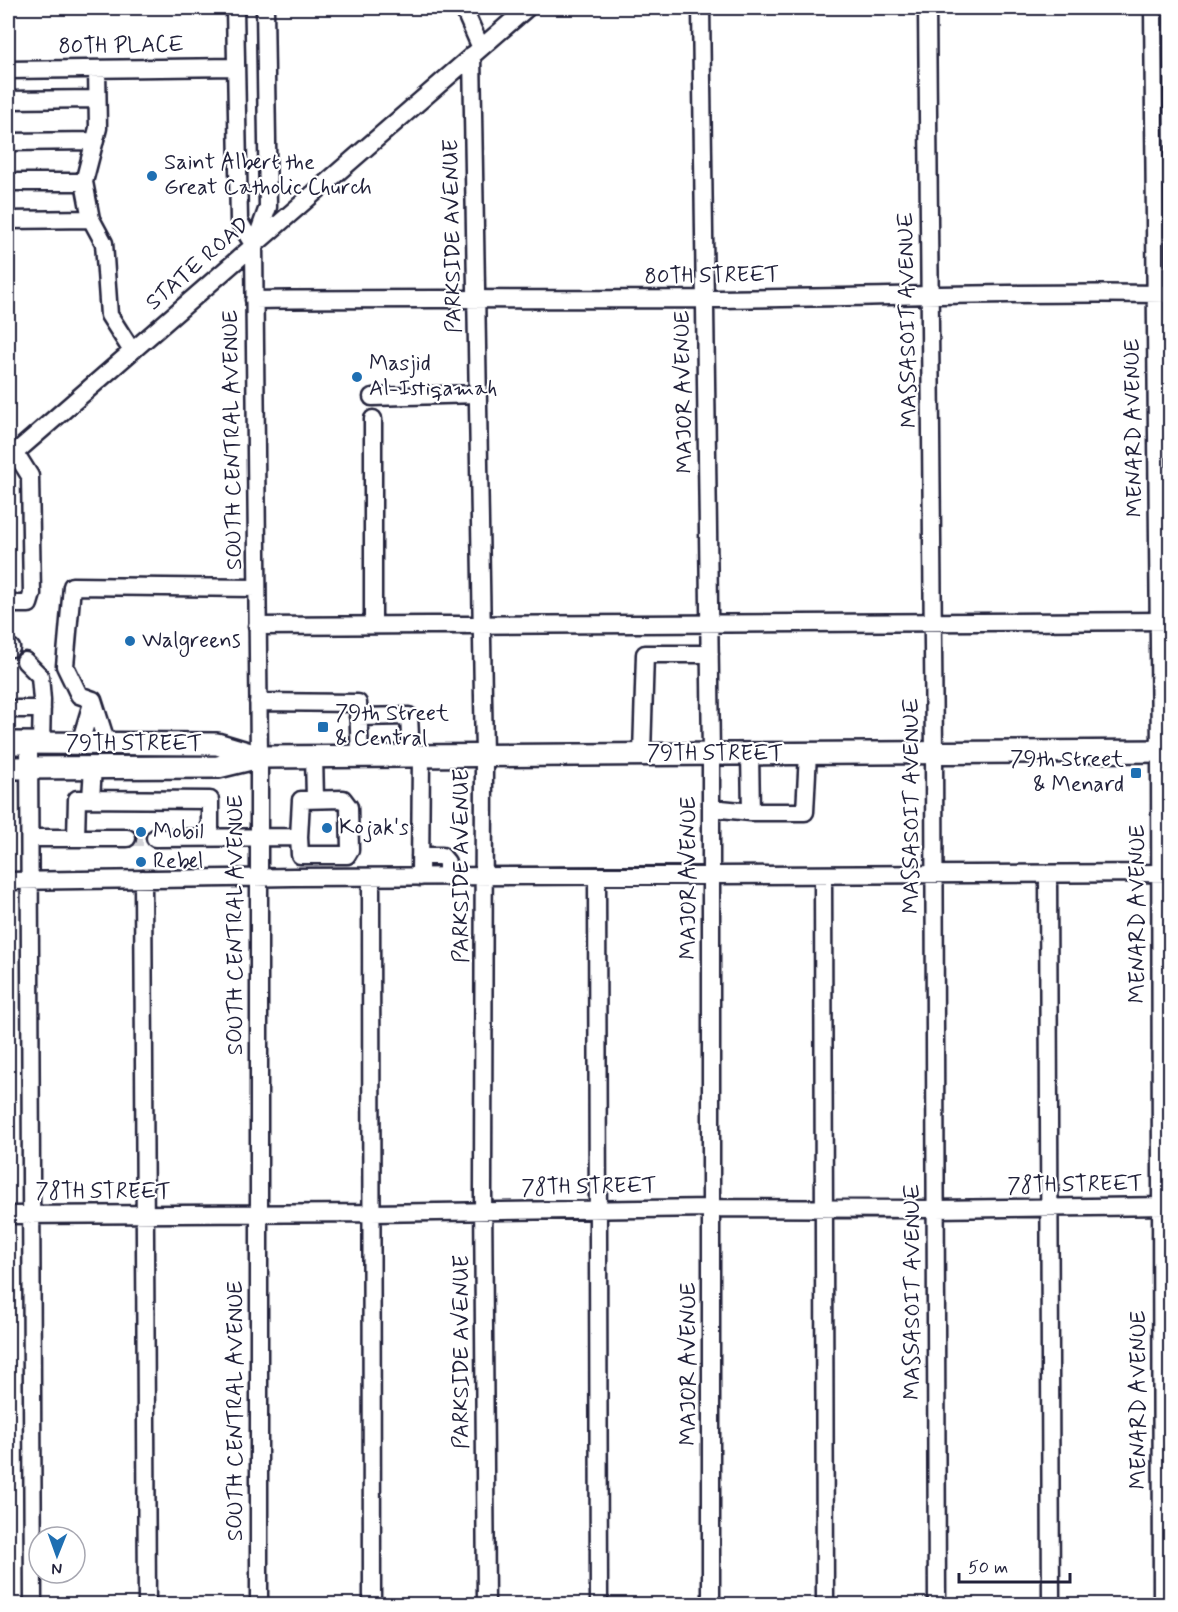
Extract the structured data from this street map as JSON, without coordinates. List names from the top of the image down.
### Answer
{
  "streets": {
    "main road": ["79TH STREET"],
    "street": [
      "80TH PLACE",
      "PARKSIDE AVENUE",
      "STATE ROAD",
      "80TH STREET",
      "MASSASOIT AVENUE",
      "MAJOR AVENUE",
      "MENARD AVENUE",
      "SOUTH CENTRAL AVENUE",
      "78TH STREET"
    ]
  },
  "crossings": [
    ["PARKSIDE AVENUE", "STATE ROAD"],
    ["PARKSIDE AVENUE", "80TH STREET"],
    ["PARKSIDE AVENUE", "79TH STREET"],
    ["PARKSIDE AVENUE", "78TH STREET"],
    ["STATE ROAD", "SOUTH CENTRAL AVENUE"],
    ["80TH STREET", "MASSASOIT AVENUE"],
    ["80TH STREET", "MAJOR AVENUE"],
    ["80TH STREET", "MENARD AVENUE"],
    ["80TH STREET", "SOUTH CENTRAL AVENUE"],
    ["MASSASOIT AVENUE", "79TH STREET"],
    ["MASSASOIT AVENUE", "78TH STREET"],
    ["MAJOR AVENUE", "79TH STREET"],
    ["MAJOR AVENUE", "78TH STREET"],
    ["MENARD AVENUE", "79TH STREET"],
    ["MENARD AVENUE", "78TH STREET"],
    ["SOUTH CENTRAL AVENUE", "79TH STREET"],
    ["SOUTH CENTRAL AVENUE", "78TH STREET"]
  ],
  "places": {
    "other": [
      "Saint Albert the Great Catholic Church",
      "Masjid Al-Istiqamah",
      "Walgreens",
      "Kojak's",
      "Mobil",
      "Rebel"
    ],
    "transit": ["79th Street & Central", "79th Street & Menard"]
  },
  "scale_bar": "50 m",
  "north": "bottom"
}
